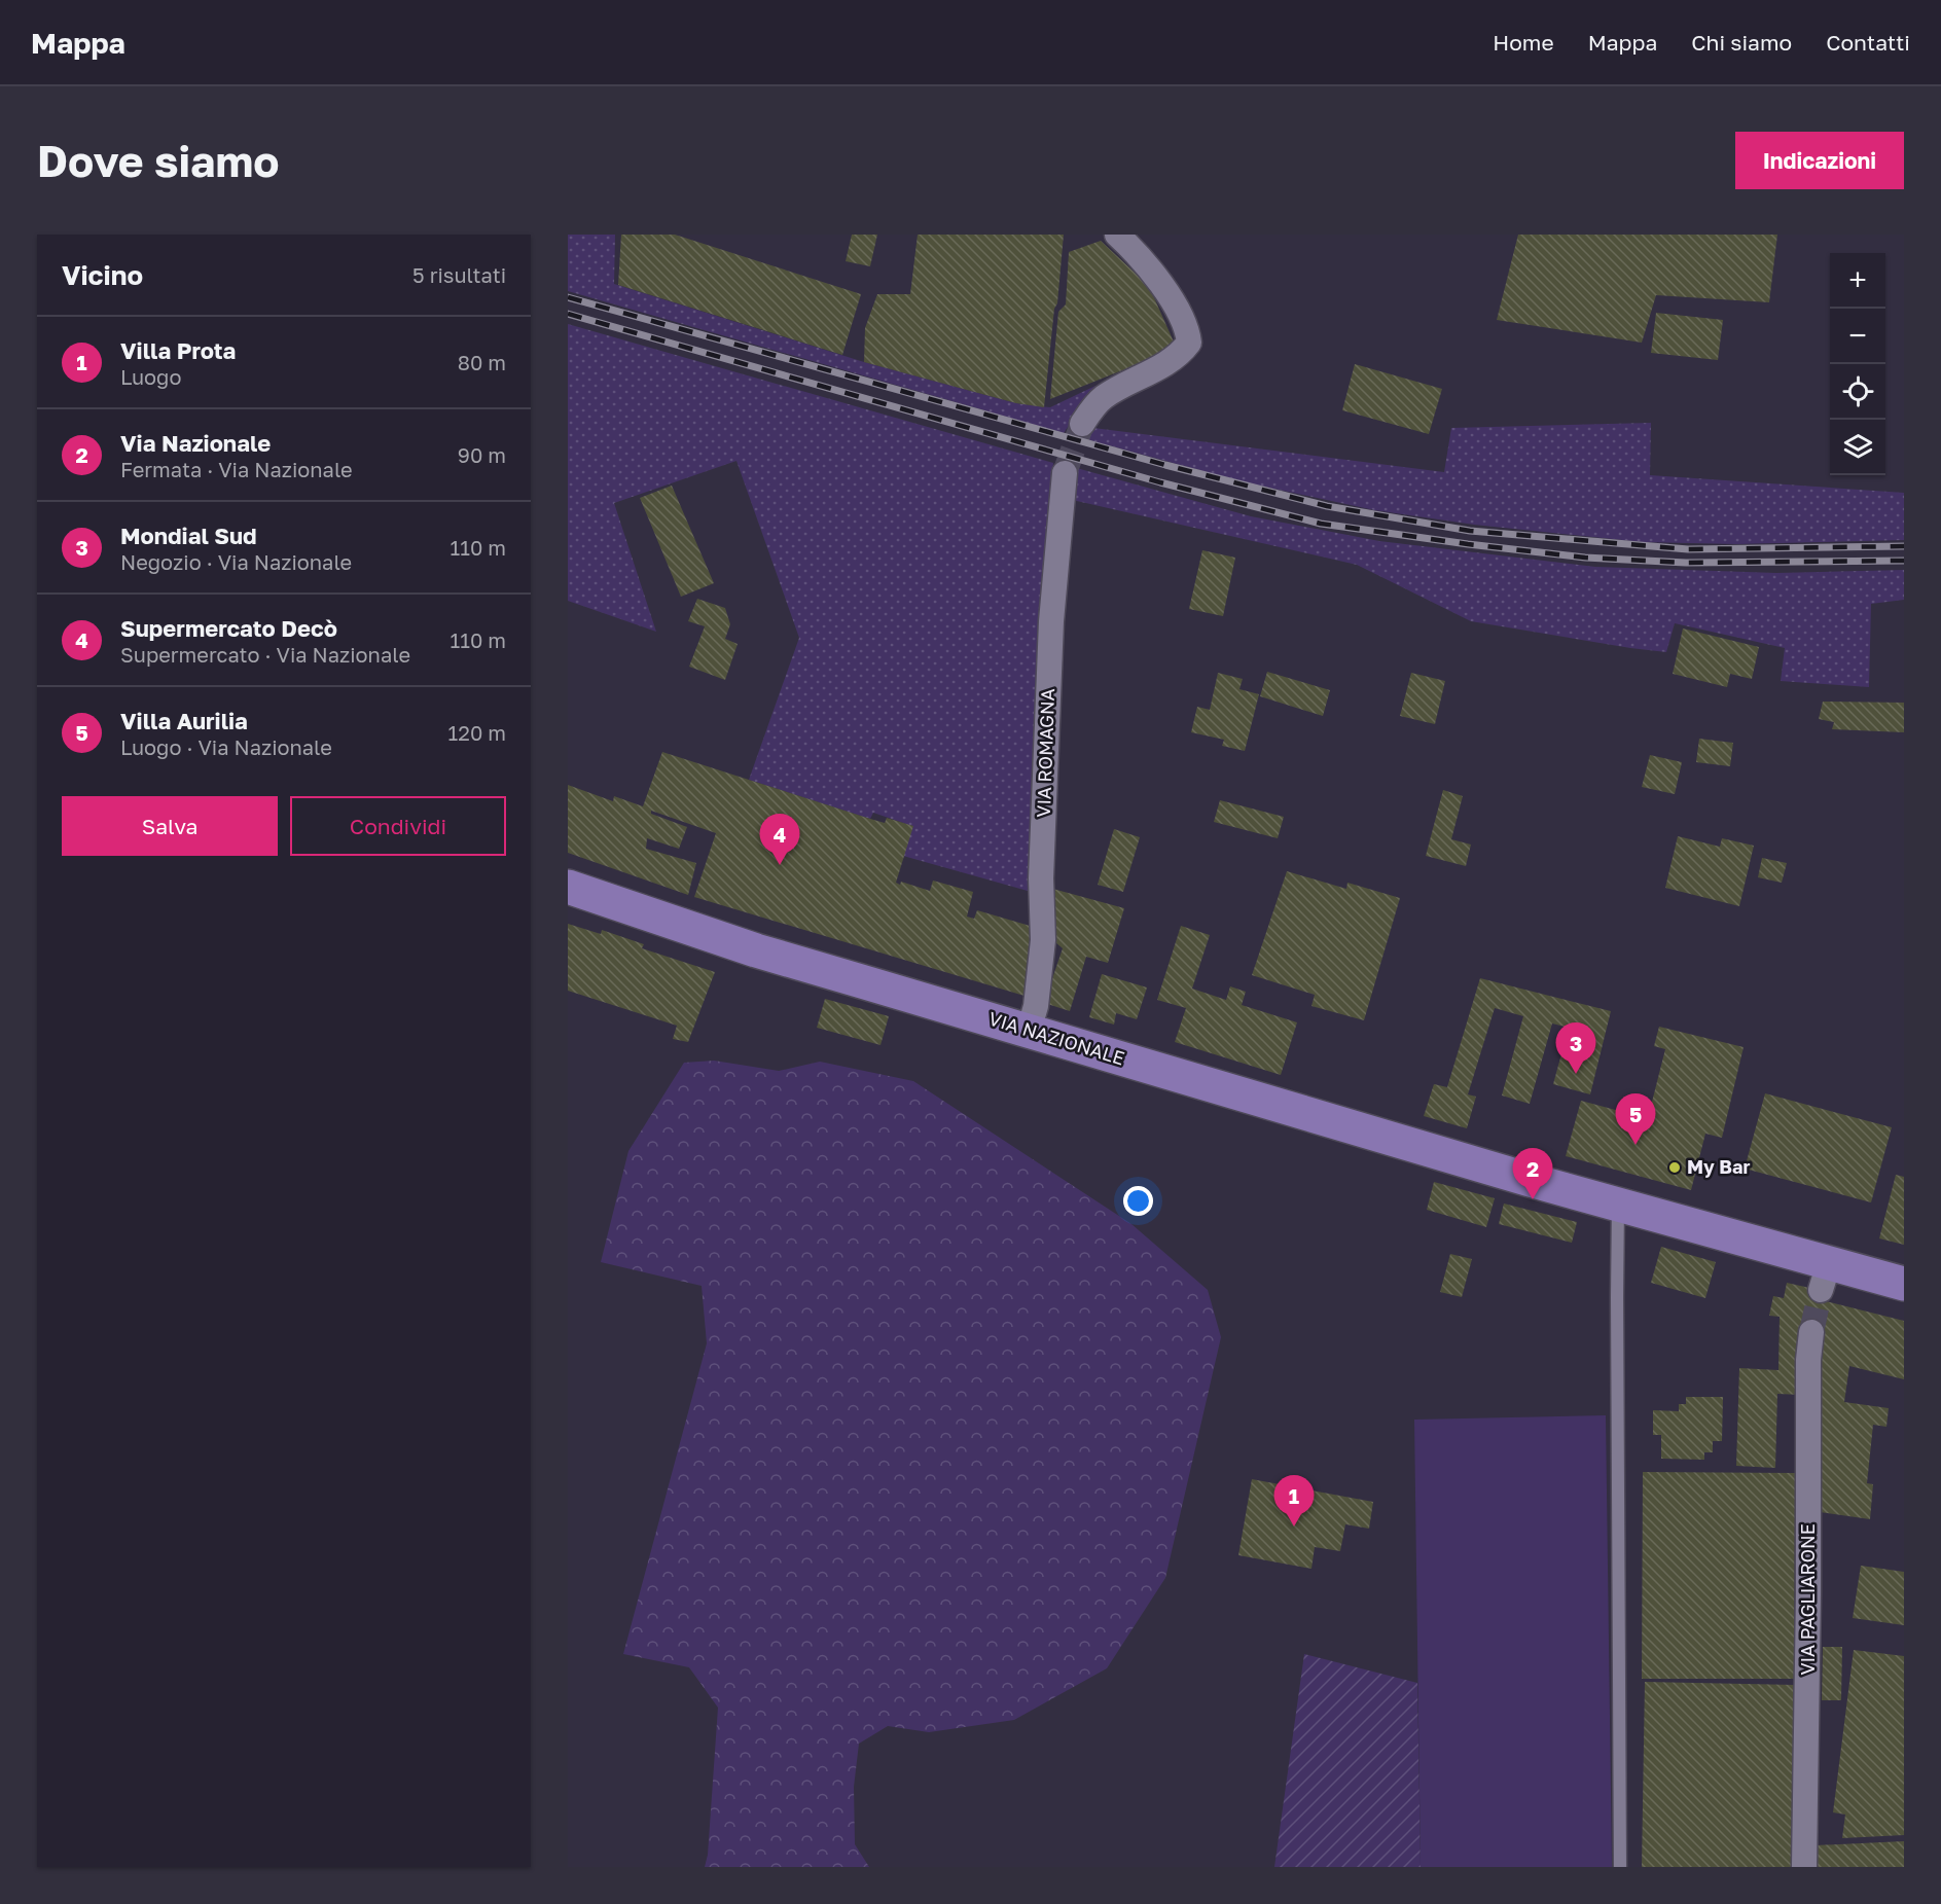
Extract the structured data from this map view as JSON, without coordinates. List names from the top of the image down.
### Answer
{
  "streets": {
    "main road": ["VIA NAZIONALE"],
    "street": ["VIA ROMAGNA", "VIA PAGLIARONE"]
  },
  "crossings": [
    ["VIA ROMAGNA", "VIA NAZIONALE"]
  ],
  "places": ["My Bar"],
  "page": {
    "header": "Mappa",
    "nav": [
      "Home",
      "Mappa",
      "Chi siamo",
      "Contatti"
    ],
    "buttons": [
      "Indicazioni",
      ["Salva", "Condividi"]
    ],
    "title": "Dove siamo",
    "heading": ["Vicino", "5 risultati"],
    "map_buttons": ["+", "−"],
    "list": [
      {
        "mark": "1",
        "name": "Villa Prota",
        "note": "Luogo",
        "value": "80 m"
      },
      {
        "mark": "2",
        "name": "Via Nazionale",
        "note": "Fermata · Via Nazionale",
        "value": "90 m"
      },
      {
        "mark": "3",
        "name": "Mondial Sud",
        "note": "Negozio · Via Nazionale",
        "value": "110 m"
      },
      {
        "mark": "4",
        "name": "Supermercato Decò",
        "note": "Supermercato · Via Nazionale",
        "value": "110 m"
      },
      {
        "mark": "5",
        "name": "Villa Aurilia",
        "note": "Luogo · Via Nazionale",
        "value": "120 m"
      }
    ],
    "pins": [
      "4",
      "3",
      "5",
      "2",
      "1"
    ]
  }
}
